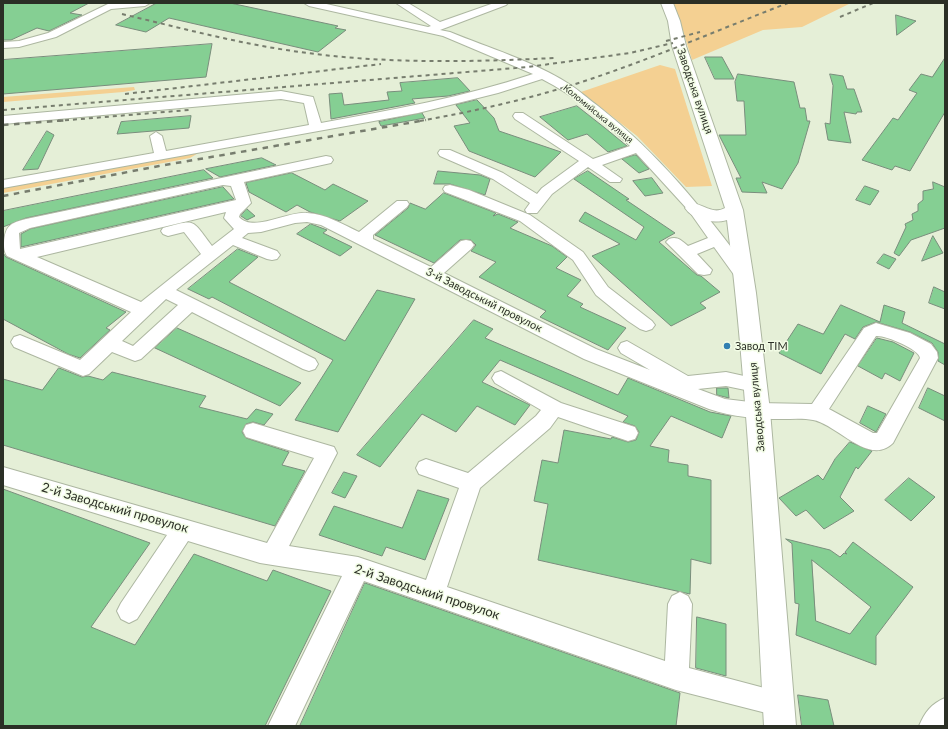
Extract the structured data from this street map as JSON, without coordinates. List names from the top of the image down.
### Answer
{
  "streets": {
    "main road": ["Заводська вулиця"],
    "street": ["Коломийська вулиця", "3-й Заводський провулок", "2-й Заводський провулок"]
  },
  "crossings": [
    ["Заводська вулиця", "Коломийська вулиця"],
    ["Заводська вулиця", "3-й Заводський провулок"],
    ["Заводська вулиця", "2-й Заводський провулок"]
  ],
  "places": ["Завод ТІМ"]
}
